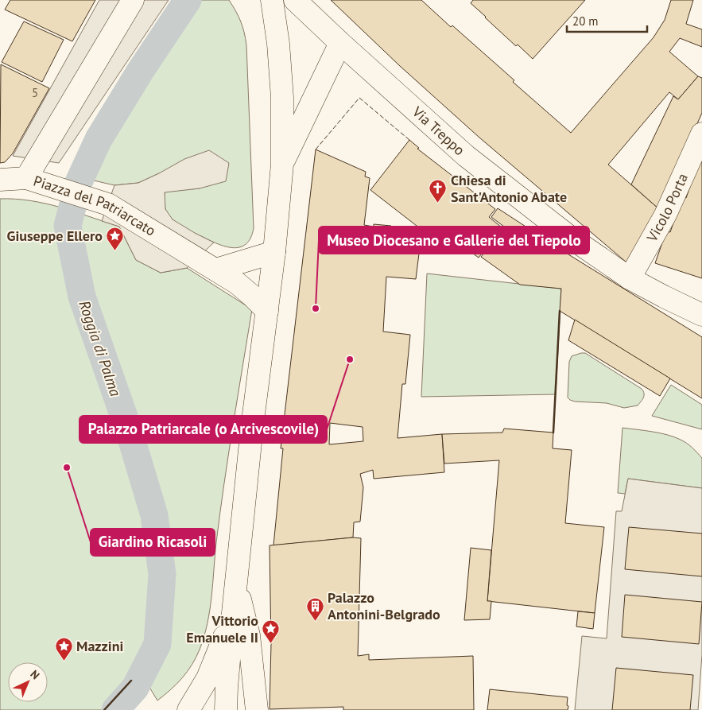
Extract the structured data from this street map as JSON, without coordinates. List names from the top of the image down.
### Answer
{
  "streets": {
    "street": ["Via Treppo", "Piazza del Patriarcato", "Vicolo Porta"]
  },
  "crossings": [
    ["Via Treppo", "Vicolo Porta"]
  ],
  "water": ["Roggia di Palma"],
  "places": {
    "church": ["Chiesa di Sant'Antonio Abate"],
    "place": ["Giuseppe Ellero", "Vittorio Emanuele II", "Mazzini"],
    "other": ["Museo Diocesano e Gallerie del Tiepolo", "Palazzo Patriarcale (o Arcivescovile)", "Giardino Ricasoli"],
    "building": ["Palazzo Antonini-Belgrado"]
  },
  "house_numbers": ["5"],
  "scale_bar": "20 m",
  "north": "top right"
}
